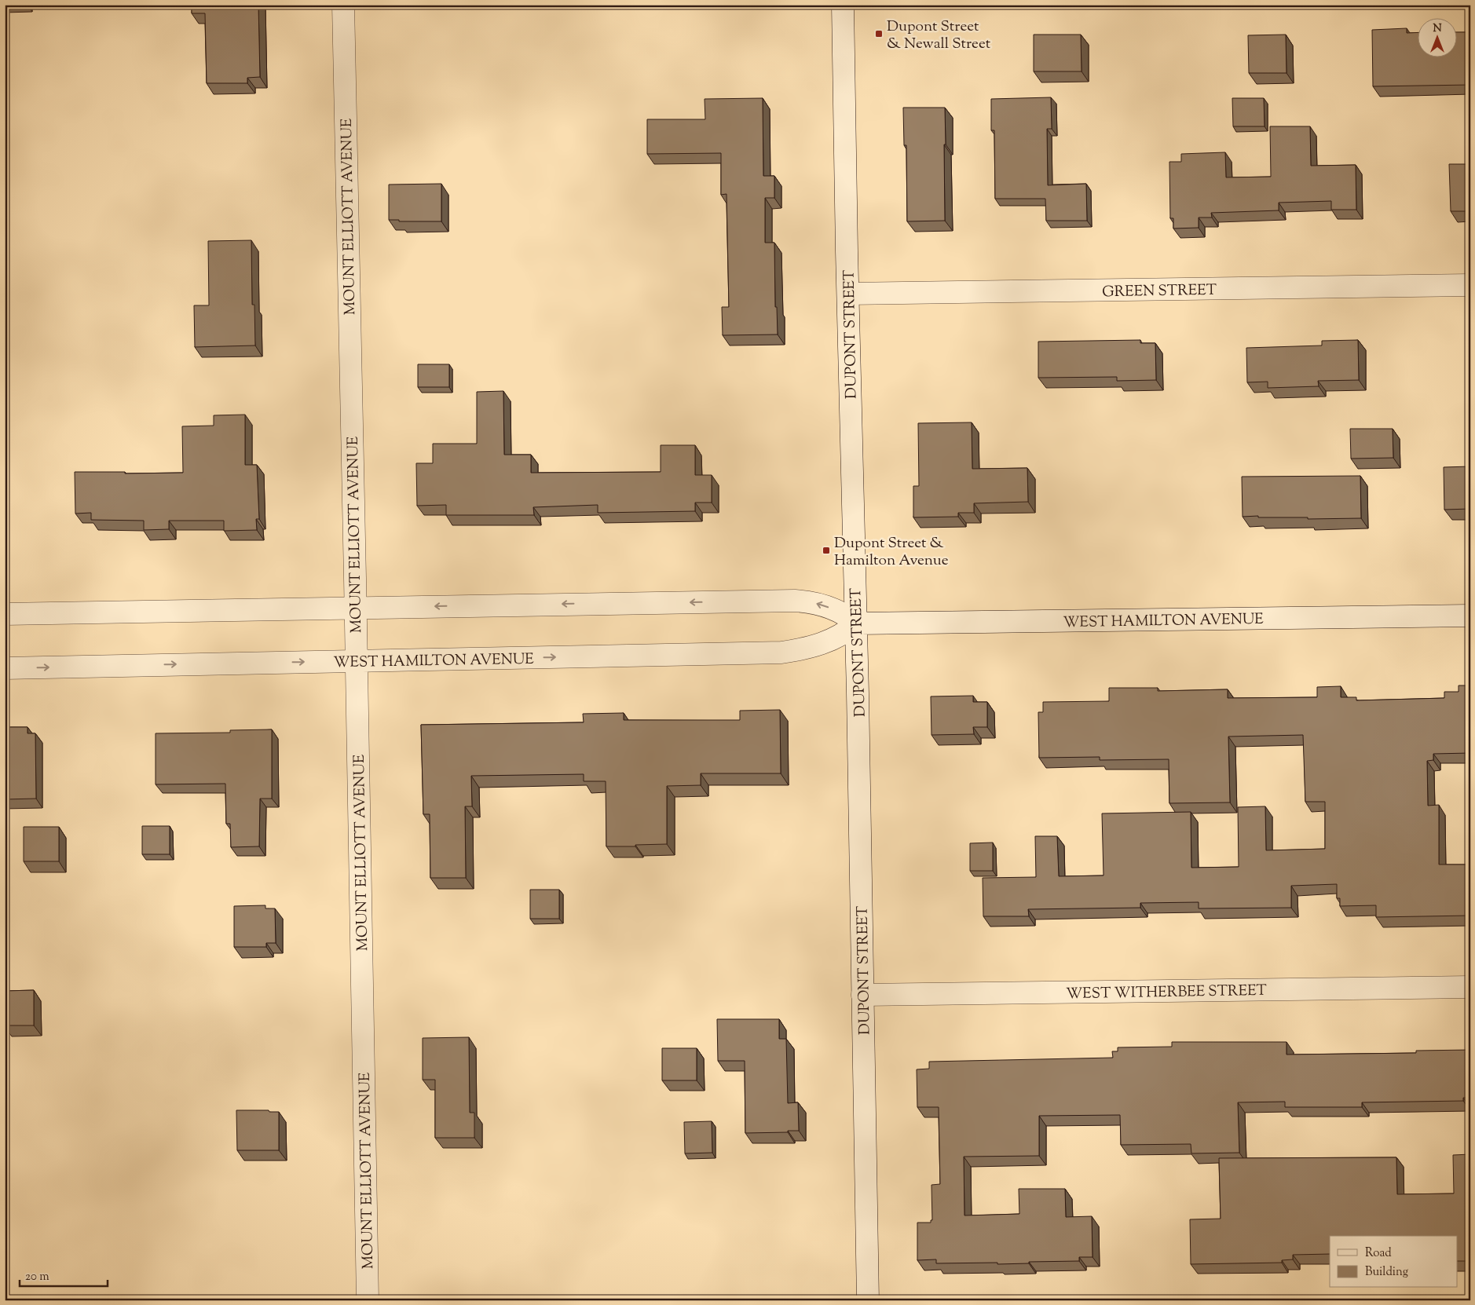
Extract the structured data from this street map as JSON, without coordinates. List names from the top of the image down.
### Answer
{
  "streets": {
    "street": [
      "MOUNT ELLIOTT AVENUE",
      "GREEN STREET",
      "DUPONT STREET",
      "WEST HAMILTON AVENUE",
      "WEST WITHERBEE STREET"
    ]
  },
  "crossings": [
    ["MOUNT ELLIOTT AVENUE", "WEST HAMILTON AVENUE"],
    ["GREEN STREET", "DUPONT STREET"],
    ["DUPONT STREET", "WEST HAMILTON AVENUE"],
    ["DUPONT STREET", "WEST WITHERBEE STREET"]
  ],
  "places": {
    "transit": ["Dupont Street & Newall Street", "Dupont Street & Hamilton Avenue"]
  },
  "legend": ["Road", "Building"],
  "scale_bar": "20 m",
  "north": "top"
}
